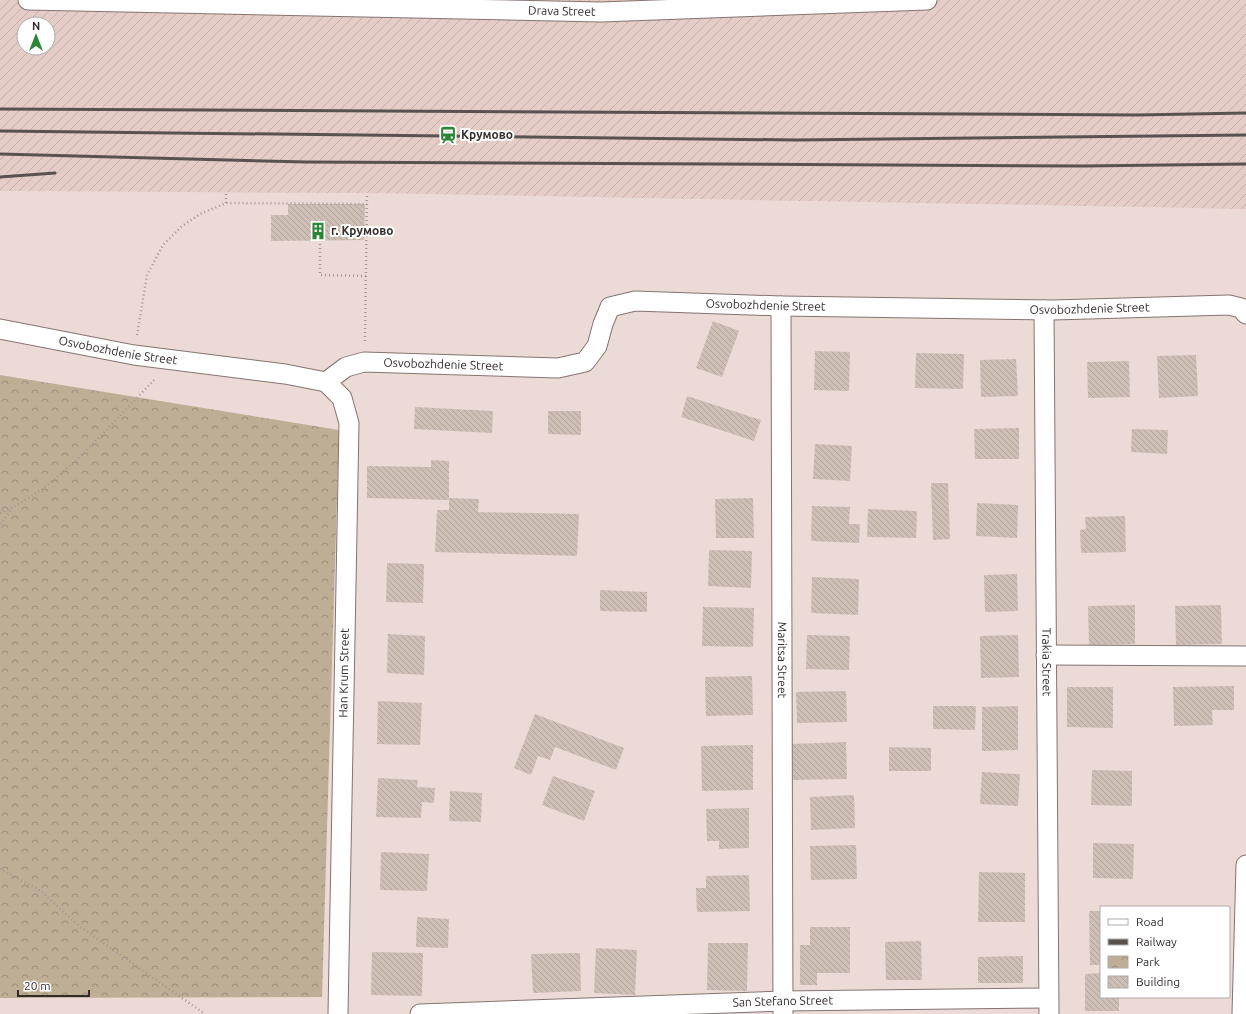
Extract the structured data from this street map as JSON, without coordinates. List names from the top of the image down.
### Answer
{
  "streets": {
    "street": [
      "Drava Street",
      "Osvobozhdenie Street",
      "Maritsa Street",
      "Trakia Street",
      "Han Krum Street",
      "San Stefano Street"
    ]
  },
  "crossings": [
    ["Osvobozhdenie Street", "Maritsa Street"],
    ["Osvobozhdenie Street", "Trakia Street"],
    ["Osvobozhdenie Street", "Han Krum Street"],
    ["Maritsa Street", "San Stefano Street"],
    ["Trakia Street", "San Stefano Street"]
  ],
  "places": {
    "station": ["Крумово"],
    "building": ["г. Крумово"]
  },
  "legend": [
    "Road",
    "Railway",
    "Park",
    "Building"
  ],
  "scale_bar": "20 m",
  "north": "top"
}
